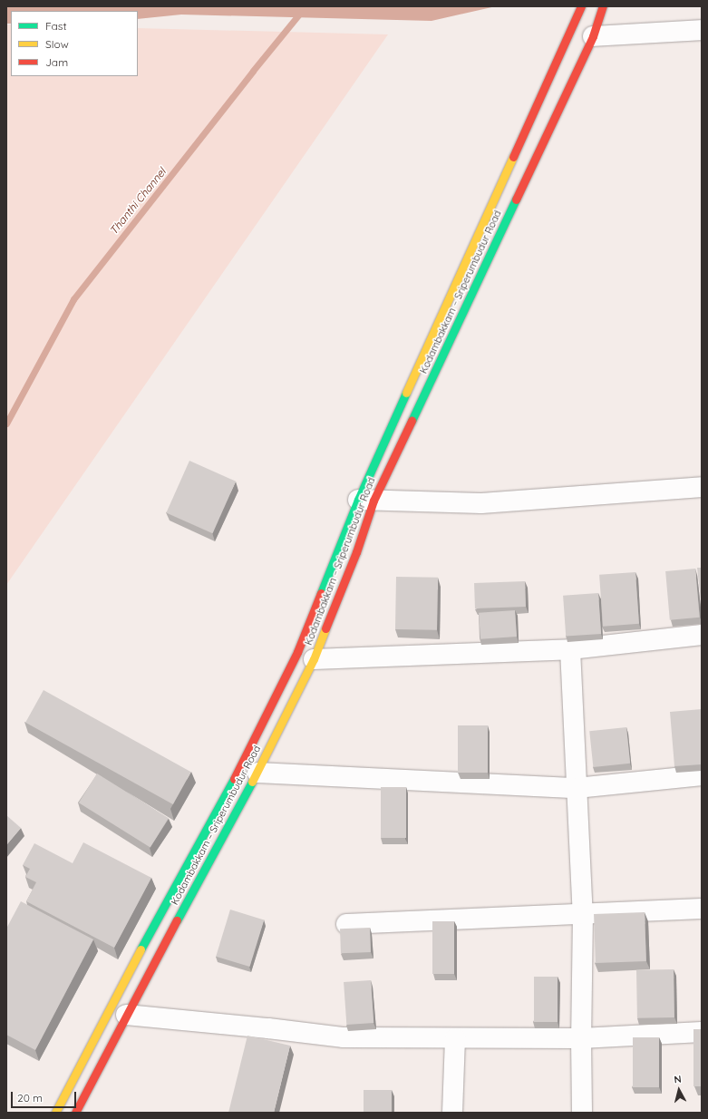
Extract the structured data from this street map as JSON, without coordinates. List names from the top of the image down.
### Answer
{
  "streets": {
    "main road": ["Kodambakkam – Sriperumbudur Road"]
  },
  "water": ["Thanthi Channel"],
  "legend": ["Fast", "Slow", "Jam"],
  "scale_bar": "20 m",
  "north": "top"
}
